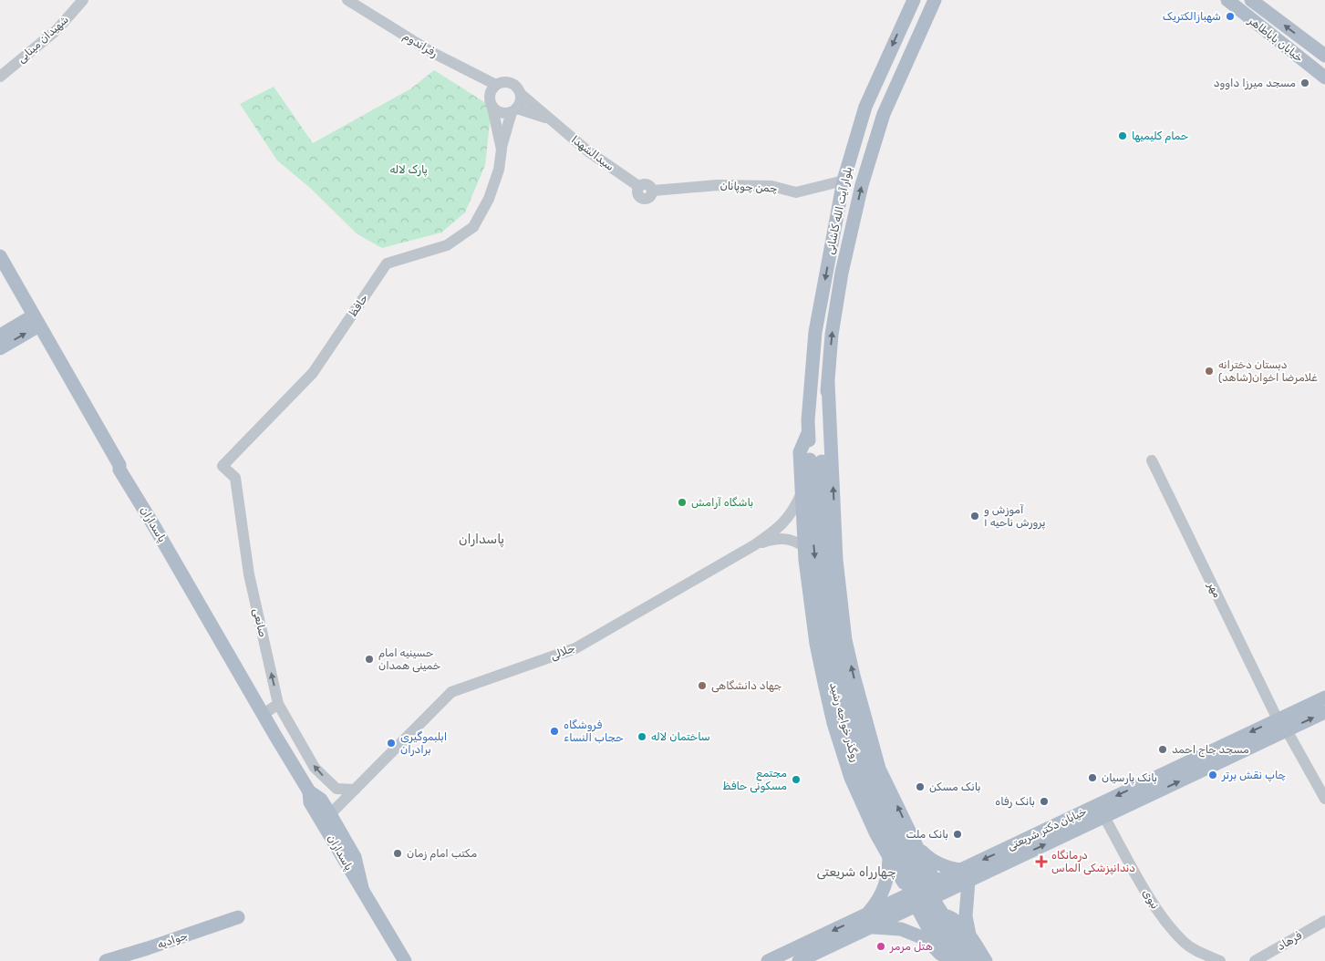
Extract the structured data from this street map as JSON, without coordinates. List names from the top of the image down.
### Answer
{
  "streets": {
    "main road": [
      "خیابان باباطاهر",
      "بلوار آیت الله کاشانی",
      "پاسداران",
      "روگذر خواجه رشید",
      "خیابان دکتر شریعتی",
      "جوادیه"
    ],
    "street": [
      "شهیدان مینایی",
      "رفراندوم",
      "سیدالشهدا",
      "چمن چوپانان",
      "حافظ",
      "مهر",
      "صانعی",
      "جلالی",
      "نبوی",
      "فرهاد"
    ]
  },
  "crossings": [
    ["رفراندوم", "سیدالشهدا"],
    ["رفراندوم", "حافظ"],
    ["سیدالشهدا", "چمن چوپانان"],
    ["سیدالشهدا", "حافظ"],
    ["چمن چوپانان", "بلوار آیت الله کاشانی"],
    ["حافظ", "صانعی"],
    ["پاسداران", "جلالی"],
    ["مهر", "خیابان دکتر شریعتی"],
    ["صانعی", "جلالی"],
    ["خیابان دکتر شریعتی", "نبوی"]
  ],
  "one_way": ["صانعی"],
  "districts": ["پاسداران", "چهارراه شریعتی"],
  "parks": ["پارک لاله"],
  "places": {
    "other": [
      "شهبازالکتریک",
      "مسجد میرزا داوود",
      "حمام کلیمیها",
      "دبستان دخترانه غلامرضا اخوان(شاهد)",
      "باشگاه آرامش",
      "آموزش و پرورش ناحیه ۱",
      "حسینیه امام خمینی همدان",
      "جهاد دانشگاهی",
      "فروشگاه حجاب النساء",
      "ساختمان لاله",
      "ابلبموگیری برادران",
      "مسجد جاج احمد",
      "چاپ نقش برتر",
      "بانک پارسیان",
      "مجتمع مسکونی حافظ",
      "بانک مسکن",
      "بانک رفاه",
      "بانک ملت",
      "مکتب امام زمان",
      "هتل مرمر"
    ],
    "health": ["درمانگاه دندانپزشکی الماس"]
  }
}
